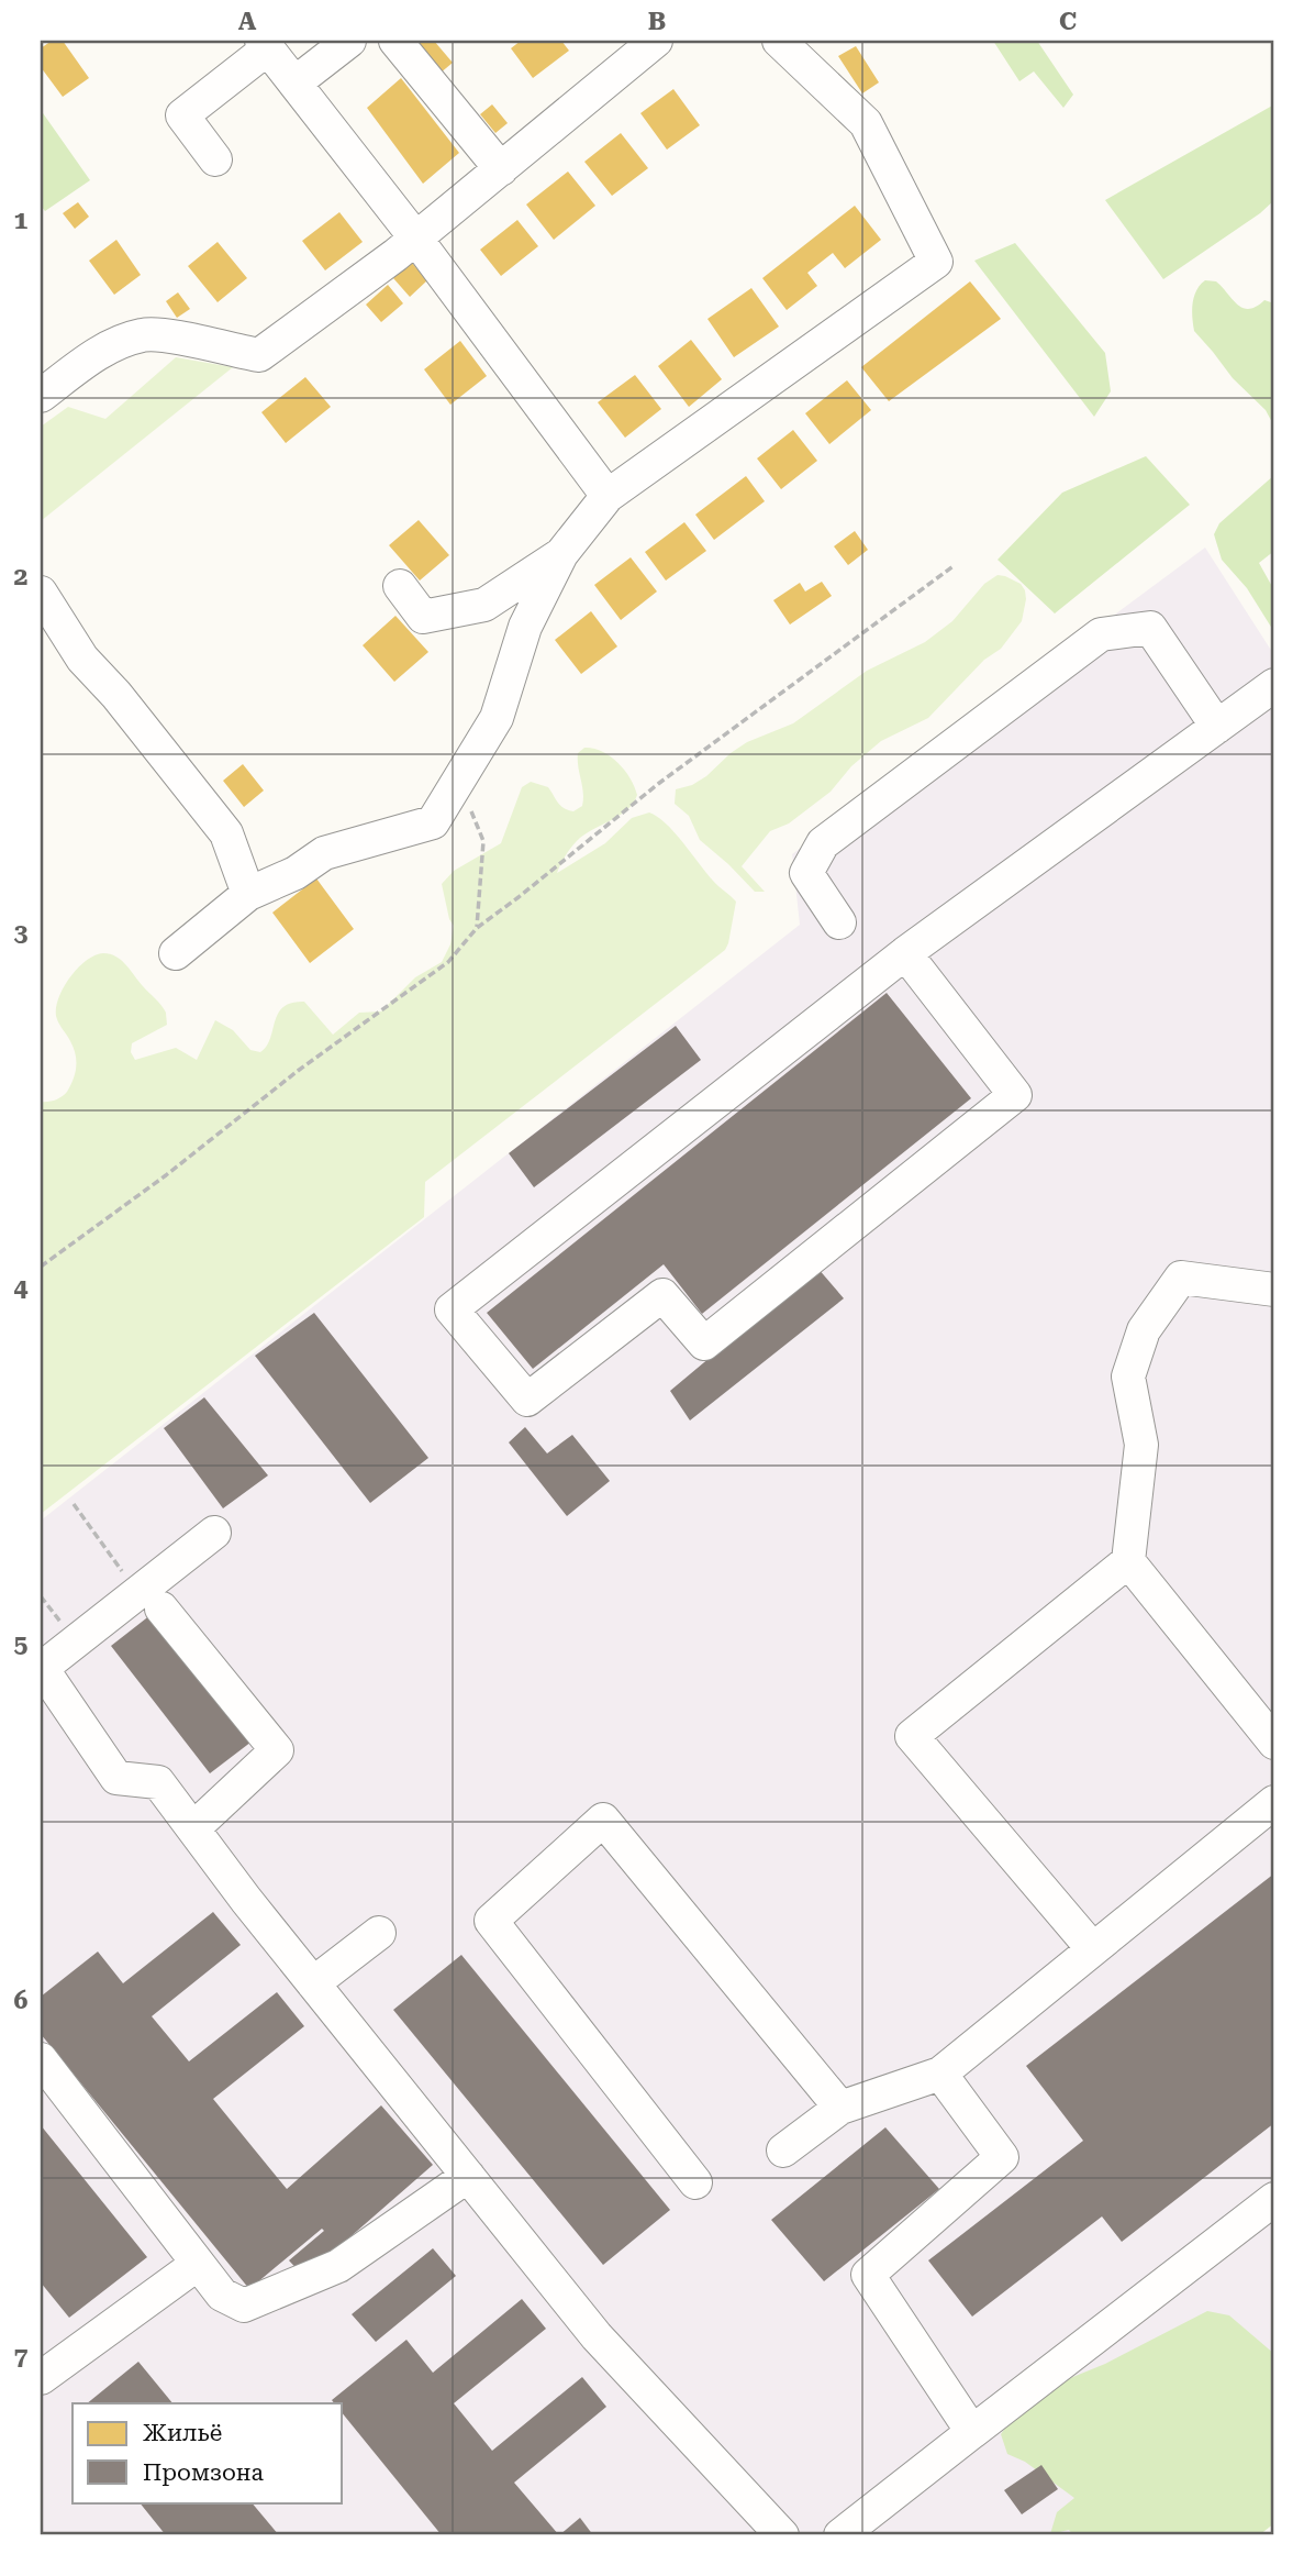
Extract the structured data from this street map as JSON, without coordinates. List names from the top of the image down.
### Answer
{
  "legend": ["Жильё", "Промзона"],
  "grid": {
    "columns": ["A", "B", "C"],
    "rows": [
      "1",
      "2",
      "3",
      "4",
      "5",
      "6",
      "7"
    ]
  }
}
